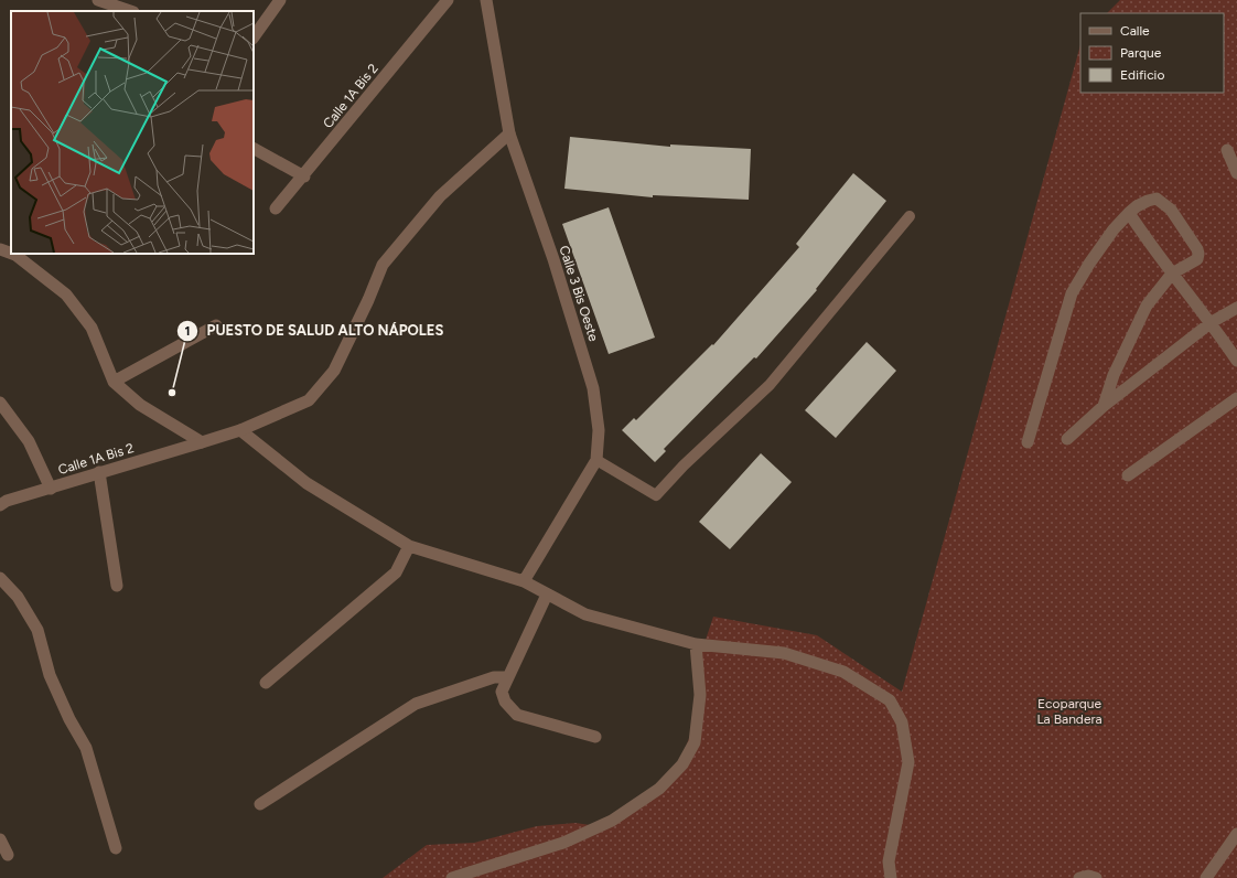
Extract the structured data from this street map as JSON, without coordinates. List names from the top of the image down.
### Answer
{
  "streets": {
    "street": ["Calle 1A Bis 2", "Calle 3 Bis Oeste"]
  },
  "crossings": [
    ["Calle 1A Bis 2", "Calle 3 Bis Oeste"]
  ],
  "parks": ["Ecoparque La Bandera"],
  "places": ["PUESTO DE SALUD ALTO NÁPOLES"],
  "legend": ["Calle", "Parque", "Edificio"]
}
